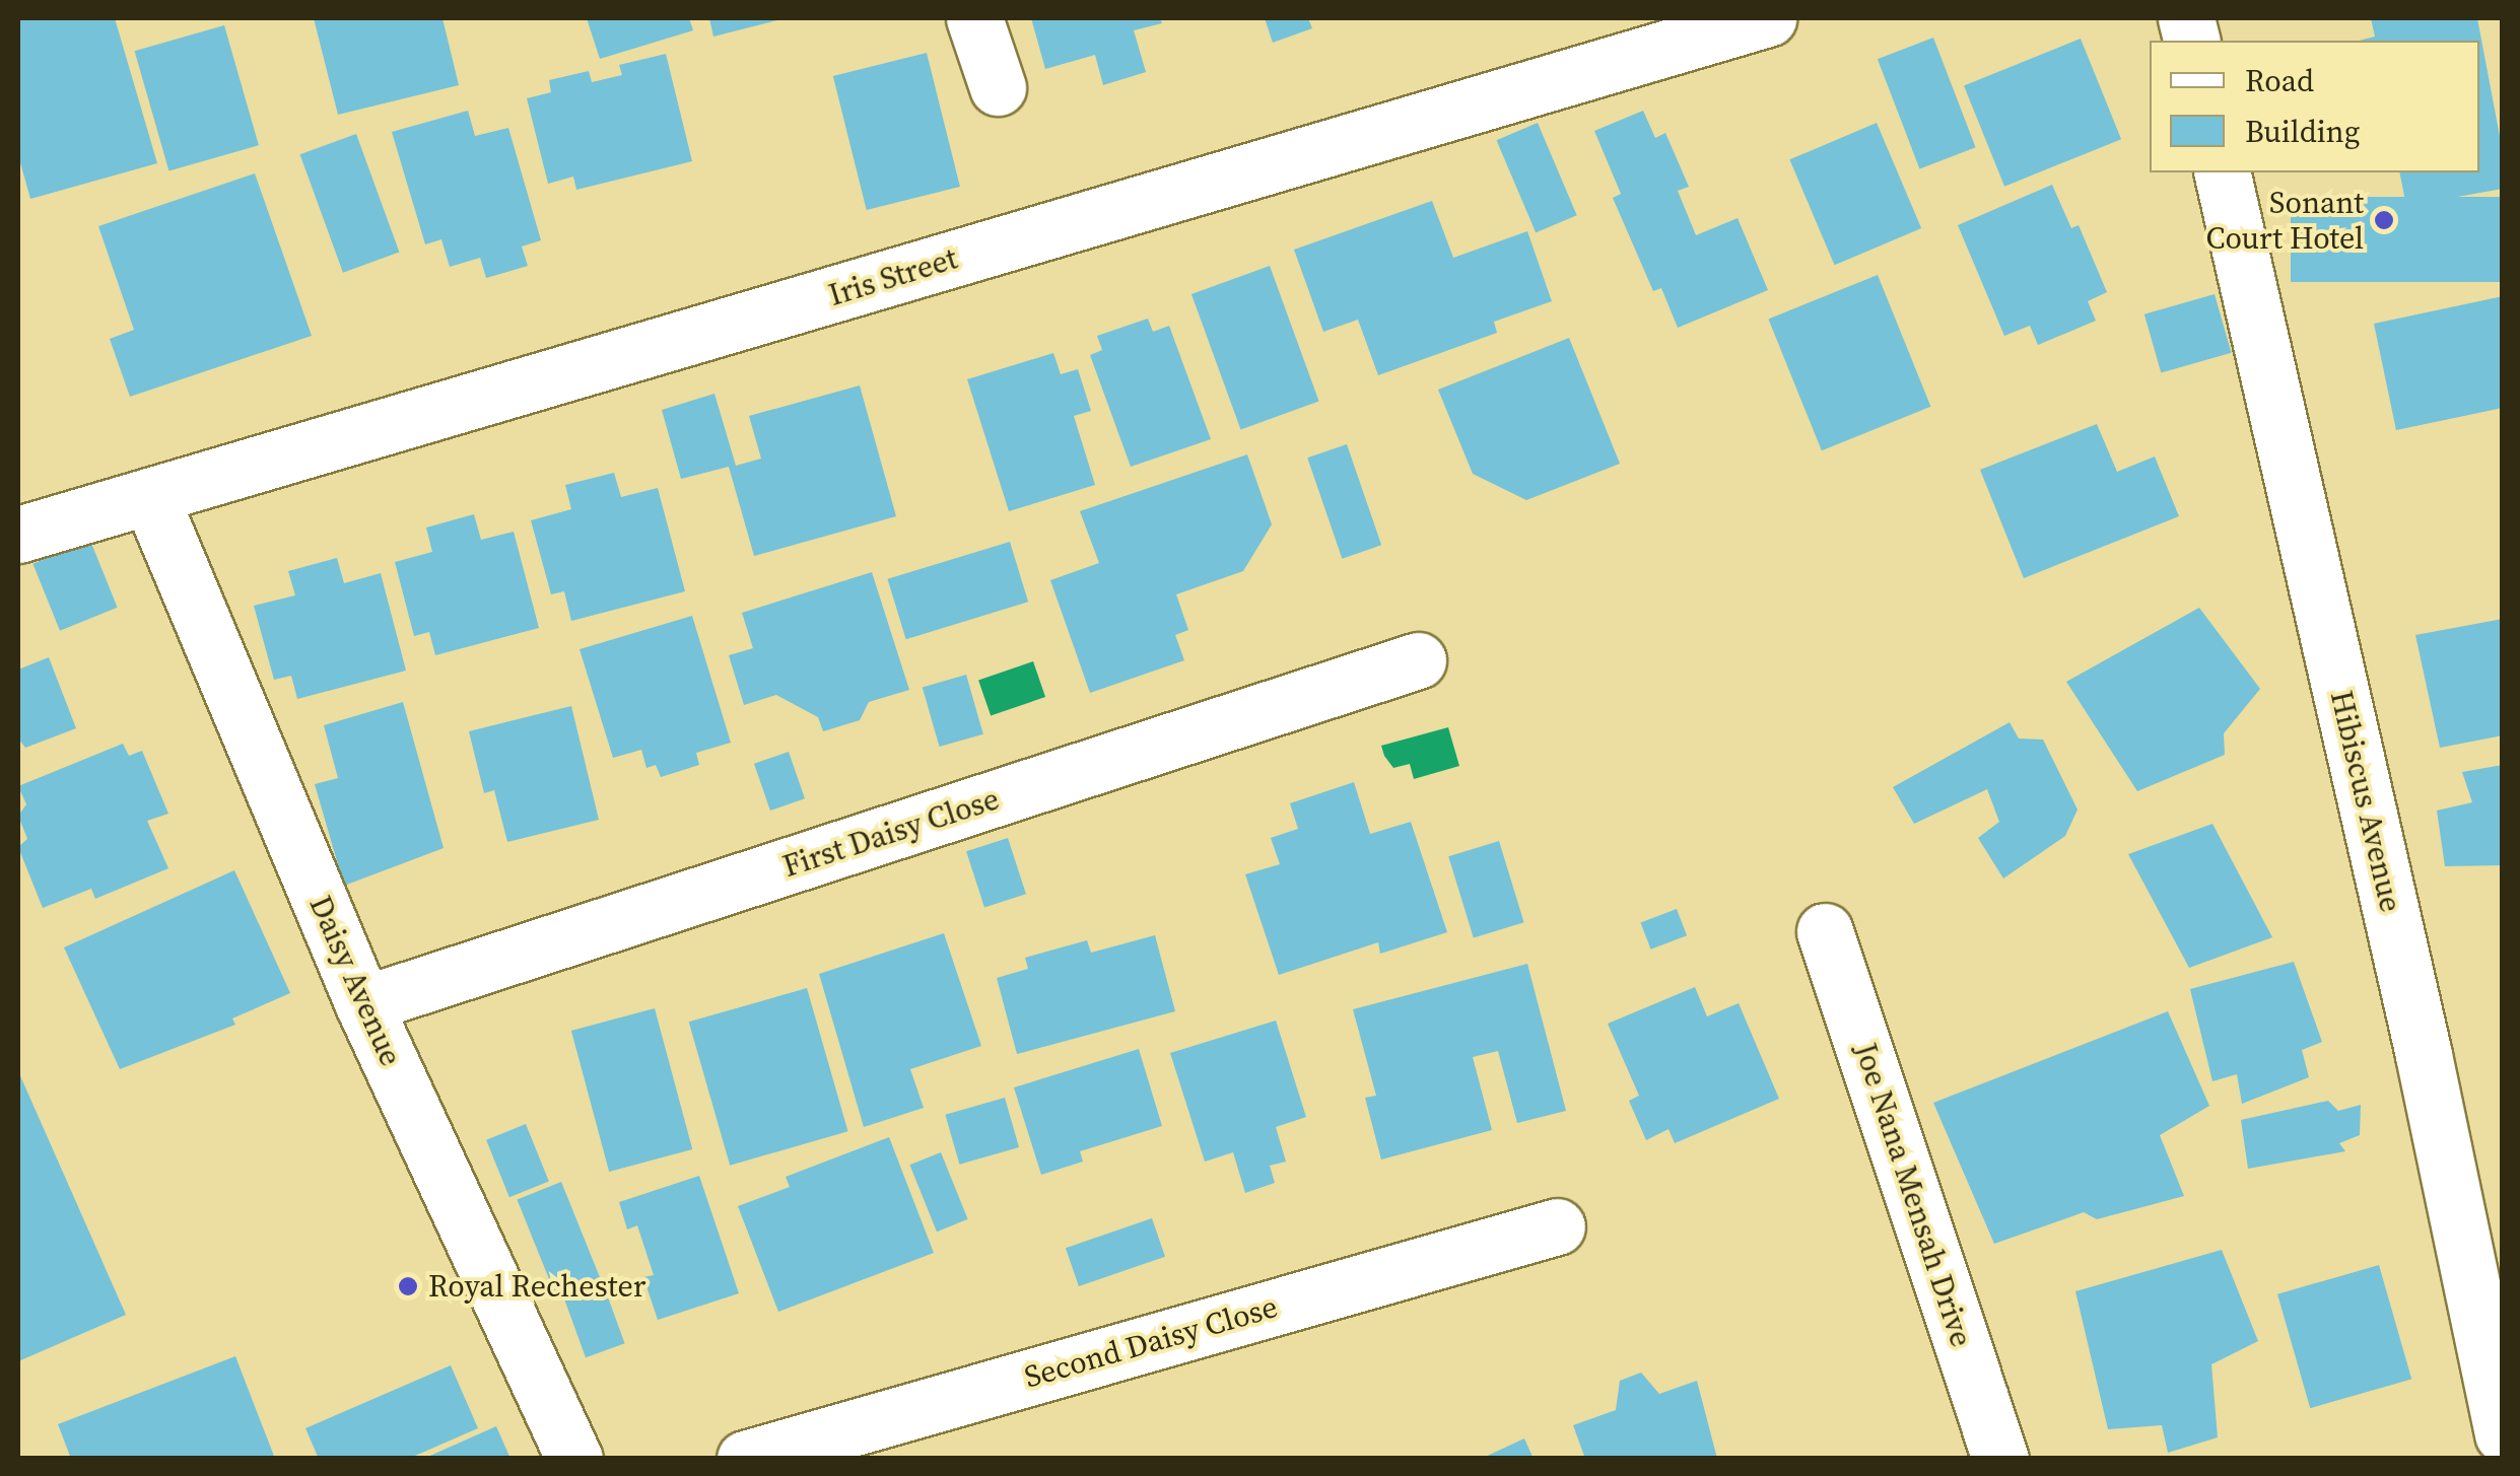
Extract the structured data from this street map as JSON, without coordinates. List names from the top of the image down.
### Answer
{
  "streets": {
    "street": [
      "Iris Street",
      "Hibiscus Avenue",
      "First Daisy Close",
      "Daisy Avenue",
      "Joe Nana Mensah Drive",
      "Second Daisy Close"
    ]
  },
  "crossings": [
    ["Iris Street", "Daisy Avenue"],
    ["First Daisy Close", "Daisy Avenue"]
  ],
  "places": ["Sonant Court Hotel", "Royal Rechester"],
  "legend": ["Road", "Building"]
}
